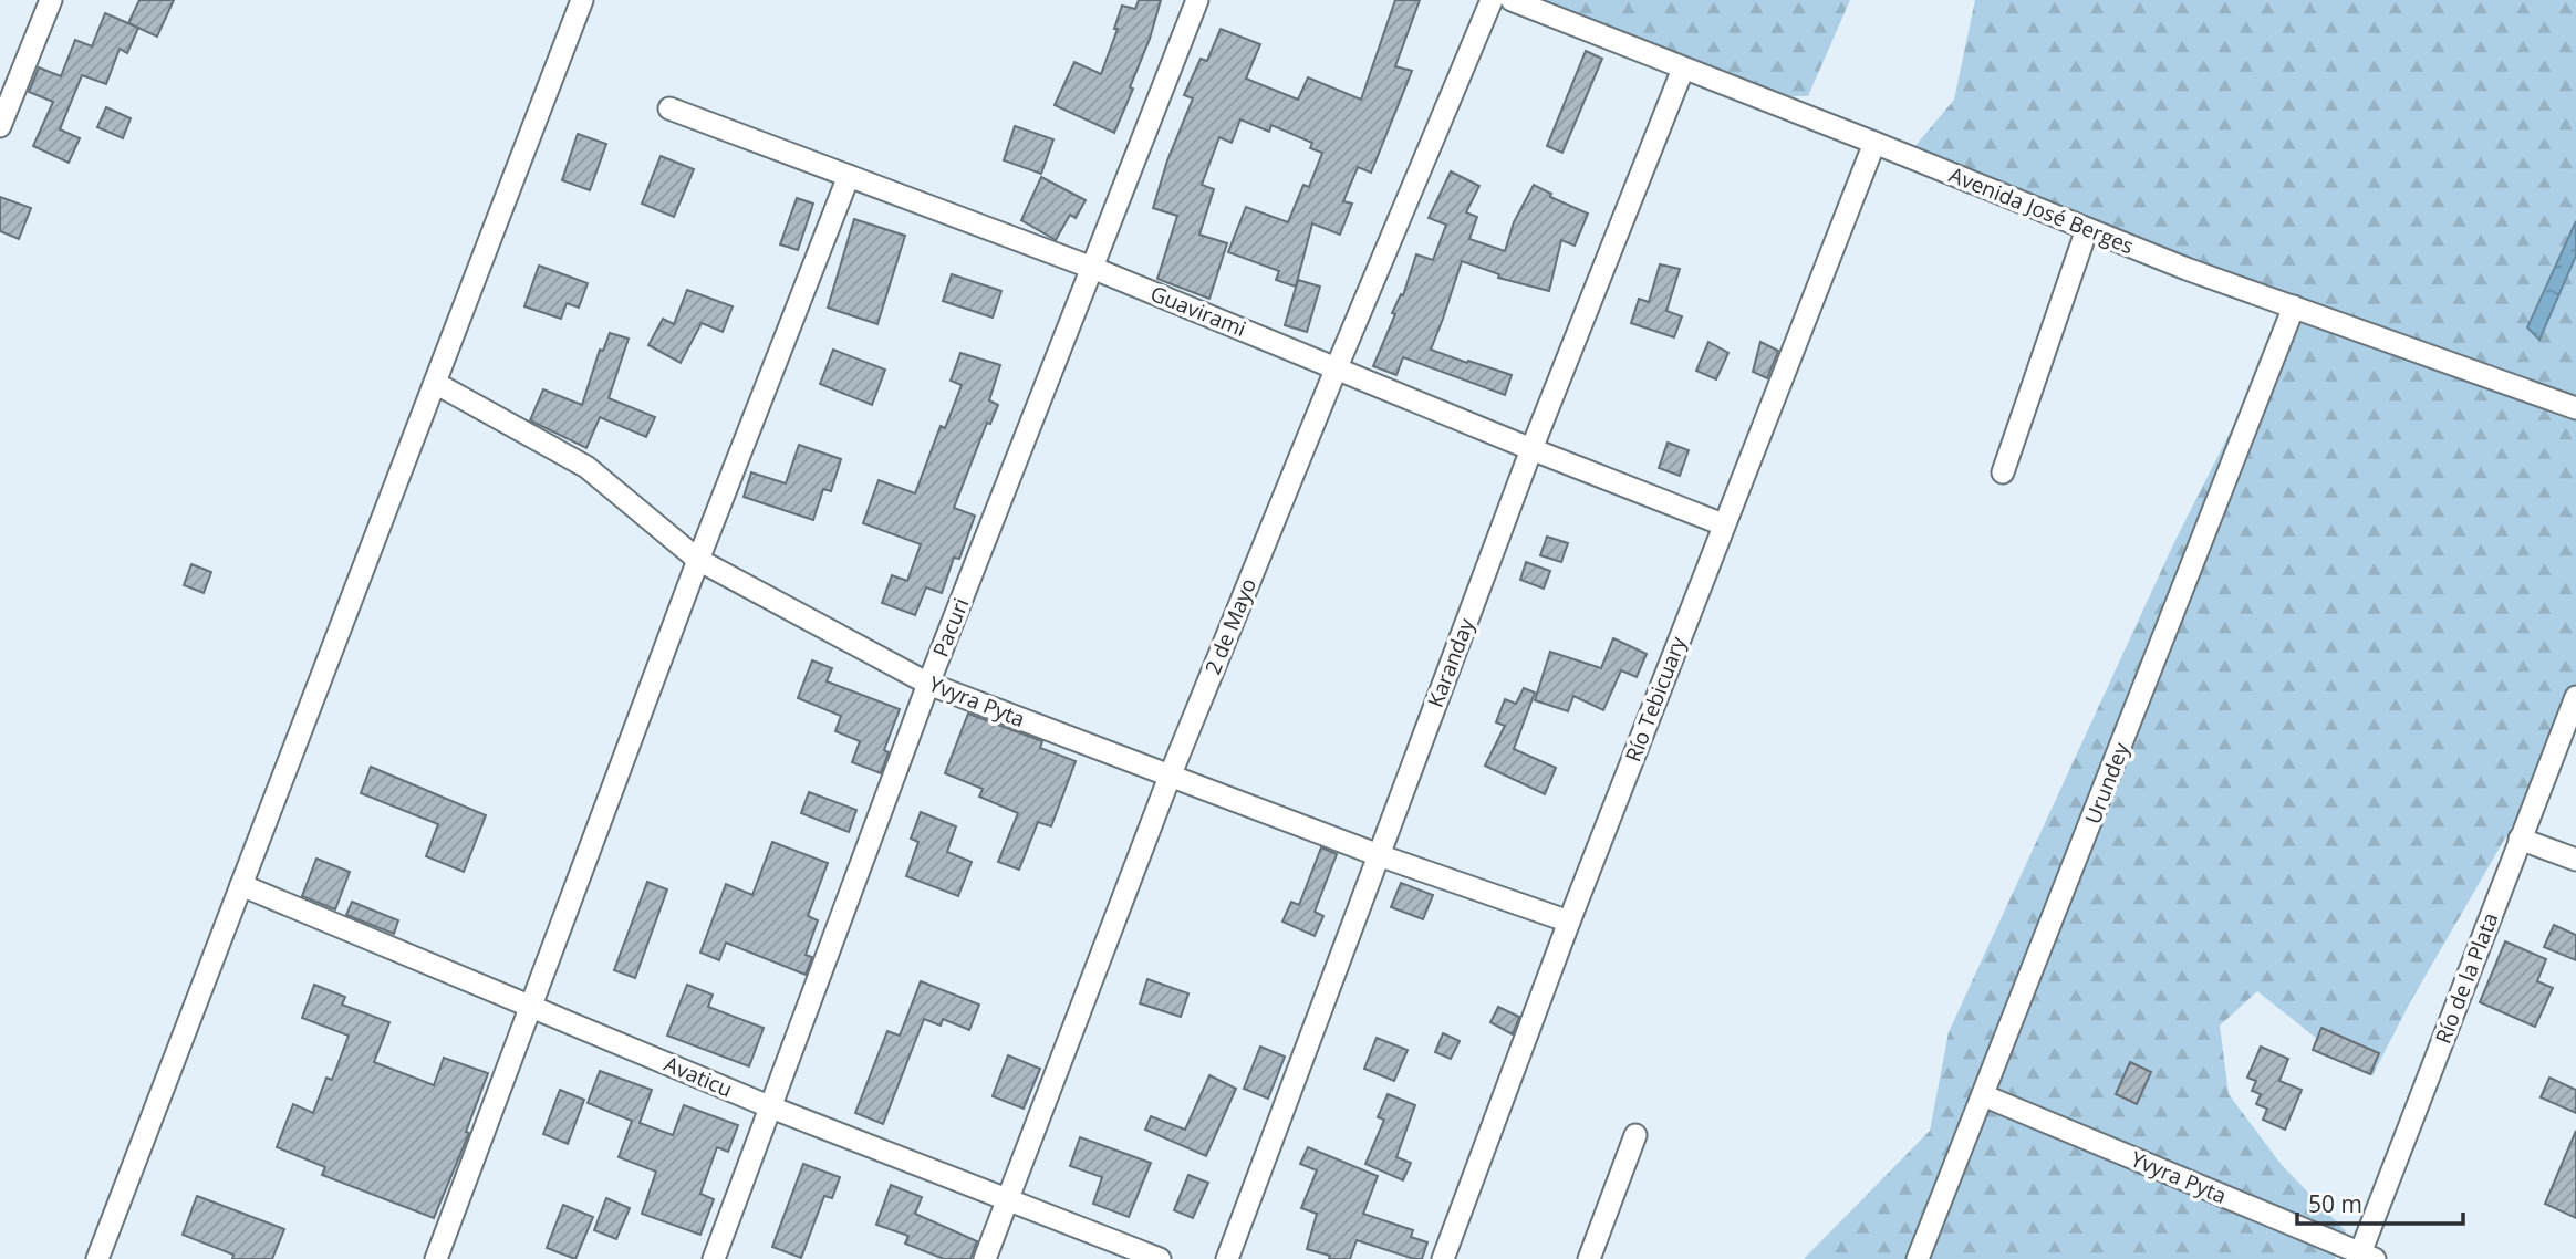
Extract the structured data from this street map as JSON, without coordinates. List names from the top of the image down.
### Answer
{
  "streets": {
    "street": [
      "Avenida José Berges",
      "Guavirami",
      "2 de Mayo",
      "Pacuri",
      "Karanday",
      "Río Tebicuary",
      "Yvyra Pyta",
      "Urundey",
      "Río de la Plata",
      "Avaticu"
    ]
  },
  "crossings": [
    ["Avenida José Berges", "Karanday"],
    ["Avenida José Berges", "Río Tebicuary"],
    ["Avenida José Berges", "Urundey"],
    ["Guavirami", "2 de Mayo"],
    ["Guavirami", "Pacuri"],
    ["Guavirami", "Karanday"],
    ["Guavirami", "Río Tebicuary"],
    ["2 de Mayo", "Yvyra Pyta"],
    ["2 de Mayo", "Avaticu"],
    ["Pacuri", "Yvyra Pyta"],
    ["Pacuri", "Avaticu"],
    ["Karanday", "Yvyra Pyta"],
    ["Río Tebicuary", "Yvyra Pyta"],
    ["Yvyra Pyta", "Urundey"],
    ["Yvyra Pyta", "Río de la Plata"]
  ],
  "scale_bar": "50 m"
}
